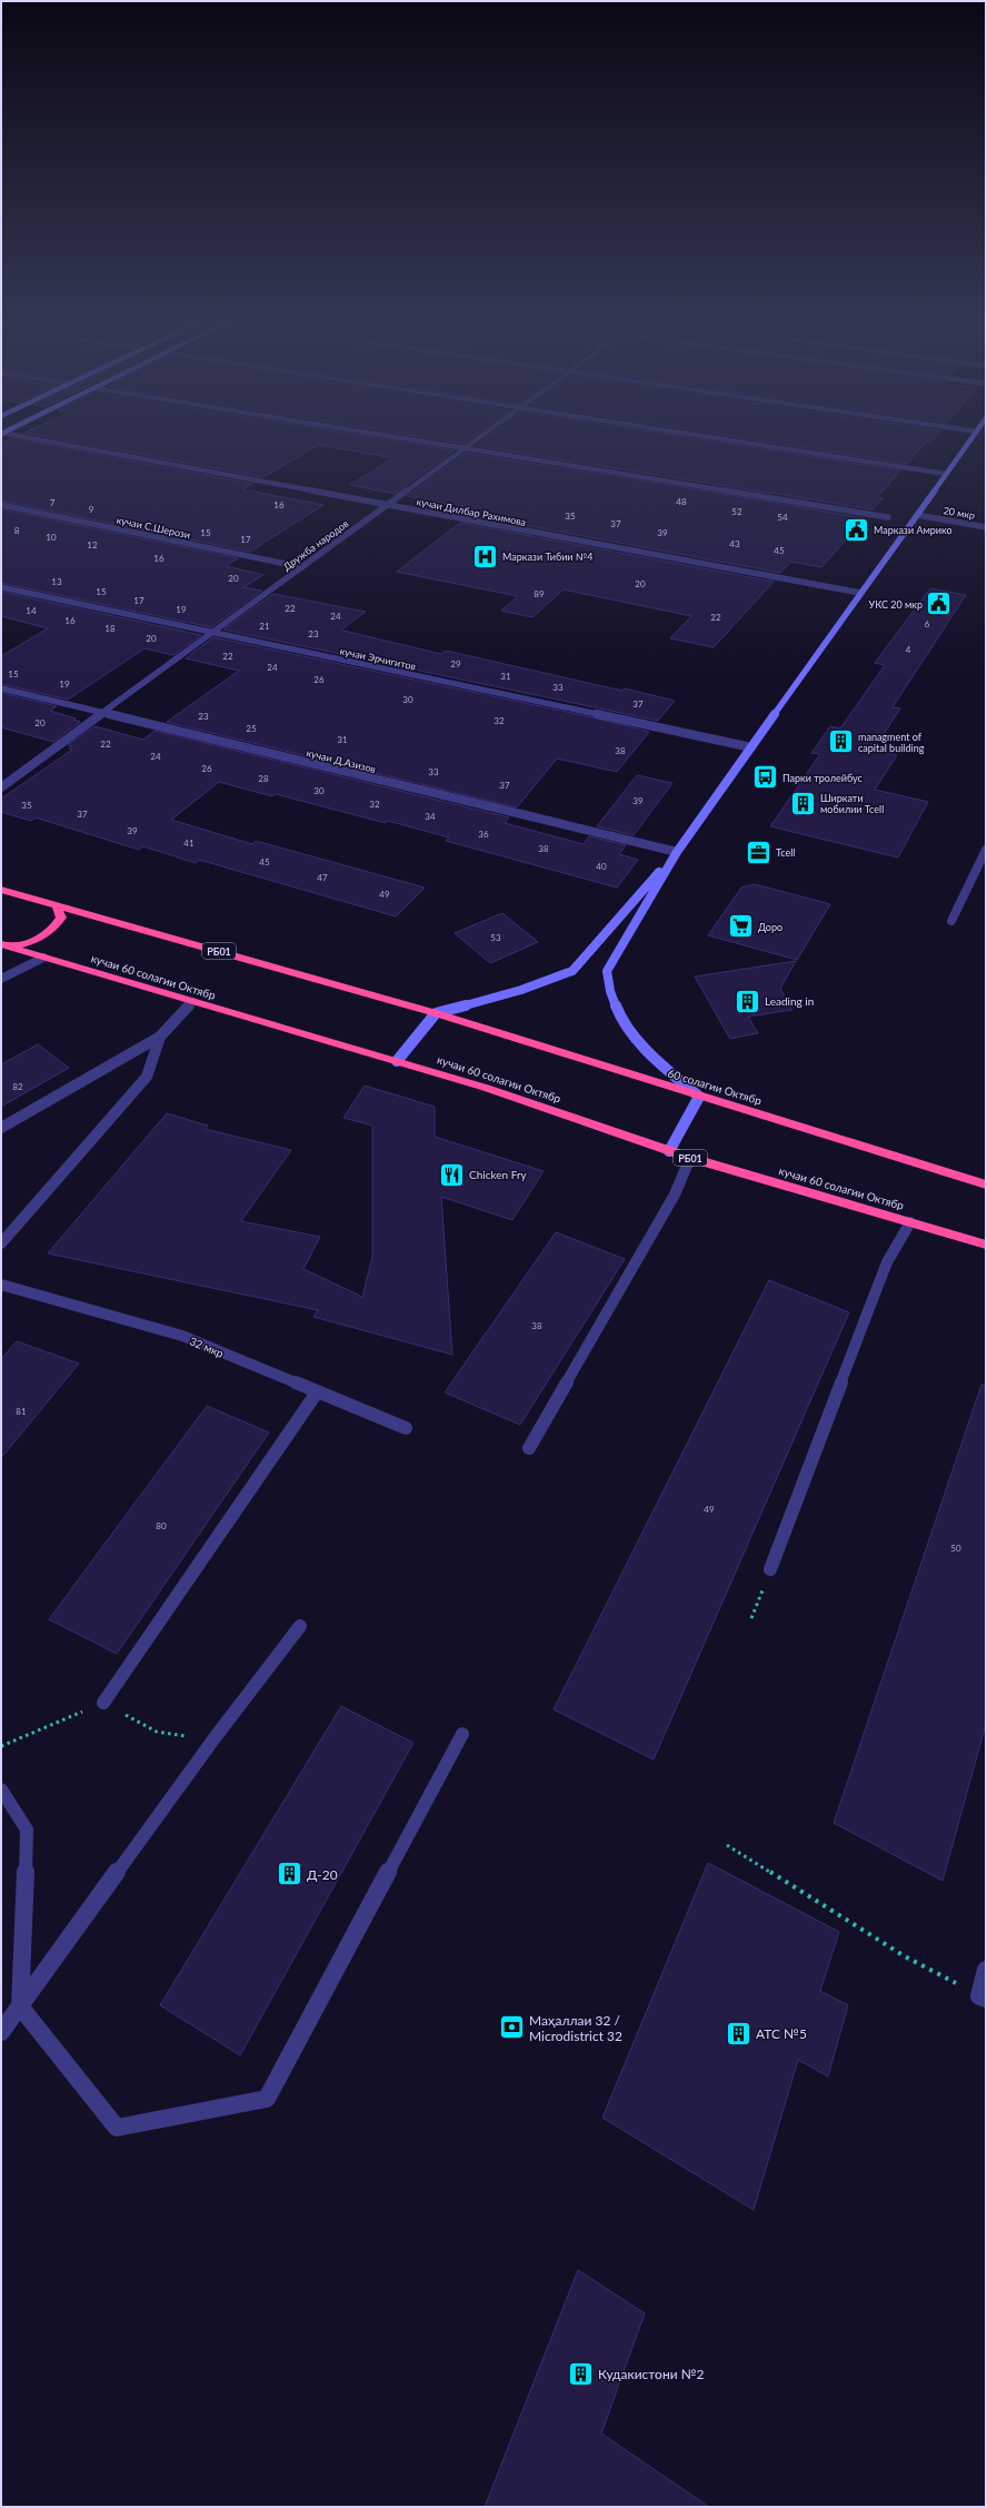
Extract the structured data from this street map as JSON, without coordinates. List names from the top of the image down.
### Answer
{
  "streets": {
    "highway": ["РБ01", "кучаи 60 солагии Октябр", "60 солагии Октябр"],
    "street": [
      "кучаи Дилбар Рахимова",
      "20 мкр",
      "кучаи С.Шерози",
      "Дружба народов",
      "кучаи Эрчигитов",
      "кучаи Д.Азизов",
      "32 мкр"
    ]
  },
  "crossings": [
    ["кучаи Дилбар Рахимова", "Дружба народов"],
    ["кучаи С.Шерози", "Дружба народов"],
    ["Дружба народов", "кучаи Эрчигитов"],
    ["Дружба народов", "кучаи Д.Азизов"],
    ["РБ01", "60 солагии Октябр"]
  ],
  "places": {
    "public building": ["Маркази Амрико", "УКС 20 мкр"],
    "hospital": ["Маркази Тибии №4"],
    "building": [
      "managment of capital building",
      "Ширкати мобилии Tcell",
      "Leading in",
      "Д-20",
      "АТС №5",
      "Кудакистони №2"
    ],
    "bus stop": ["Парки тролейбус"],
    "office": ["Tcell"],
    "supermarket": ["Доро"],
    "restaurant": ["Chicken Fry"],
    "bank": ["Маҳаллаи 32 / Microdistrict 32"]
  },
  "house_numbers": [
    "48",
    "7",
    "16",
    "9",
    "52",
    "35",
    "54",
    "37",
    "8",
    "15",
    "39",
    "10",
    "17",
    "43",
    "12",
    "45",
    "16",
    "20",
    "13",
    "20",
    "15",
    "89",
    "17",
    "22",
    "19",
    "14",
    "24",
    "22",
    "16",
    "6",
    "21",
    "18",
    "23",
    "20",
    "4",
    "22",
    "29",
    "24",
    "15",
    "31",
    "26",
    "19",
    "33",
    "30",
    "37",
    "23",
    "32",
    "20",
    "25",
    "31",
    "22",
    "38",
    "24",
    "26",
    "33",
    "28",
    "37",
    "30",
    "39",
    "32",
    "35",
    "37",
    "34",
    "39",
    "36",
    "41",
    "38",
    "45",
    "40",
    "47",
    "49",
    "53",
    "82",
    "38",
    "81",
    "49",
    "80",
    "50"
  ]
}
